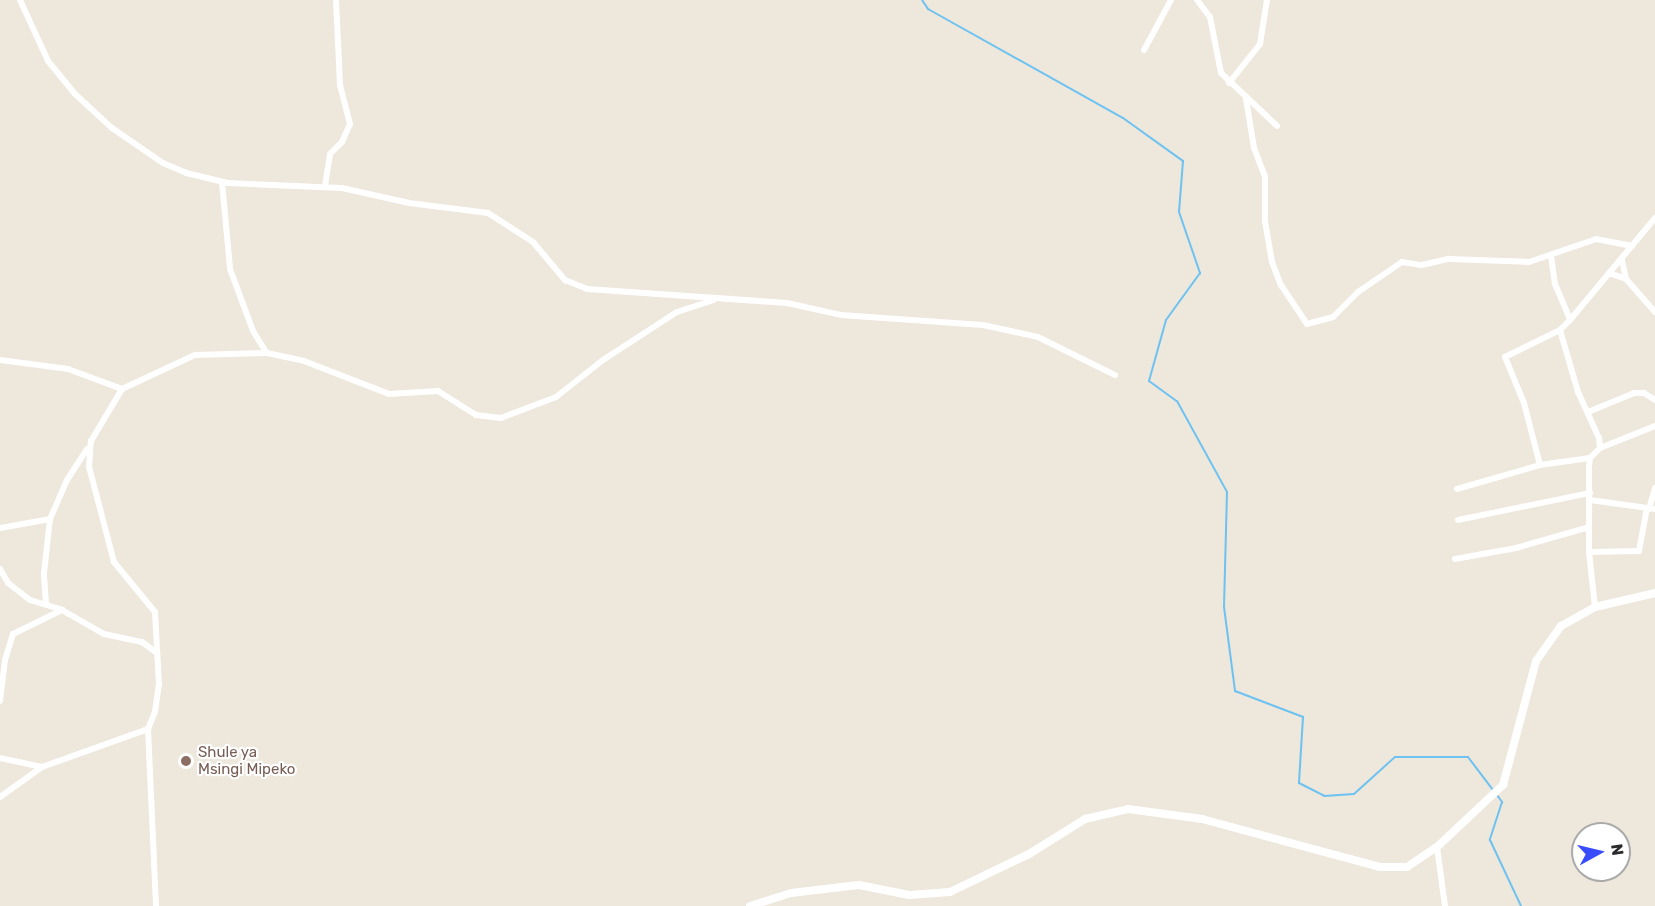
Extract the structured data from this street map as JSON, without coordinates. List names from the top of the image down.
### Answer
{
  "places": ["Shule ya Msingi Mipeko"],
  "north": "right"
}
